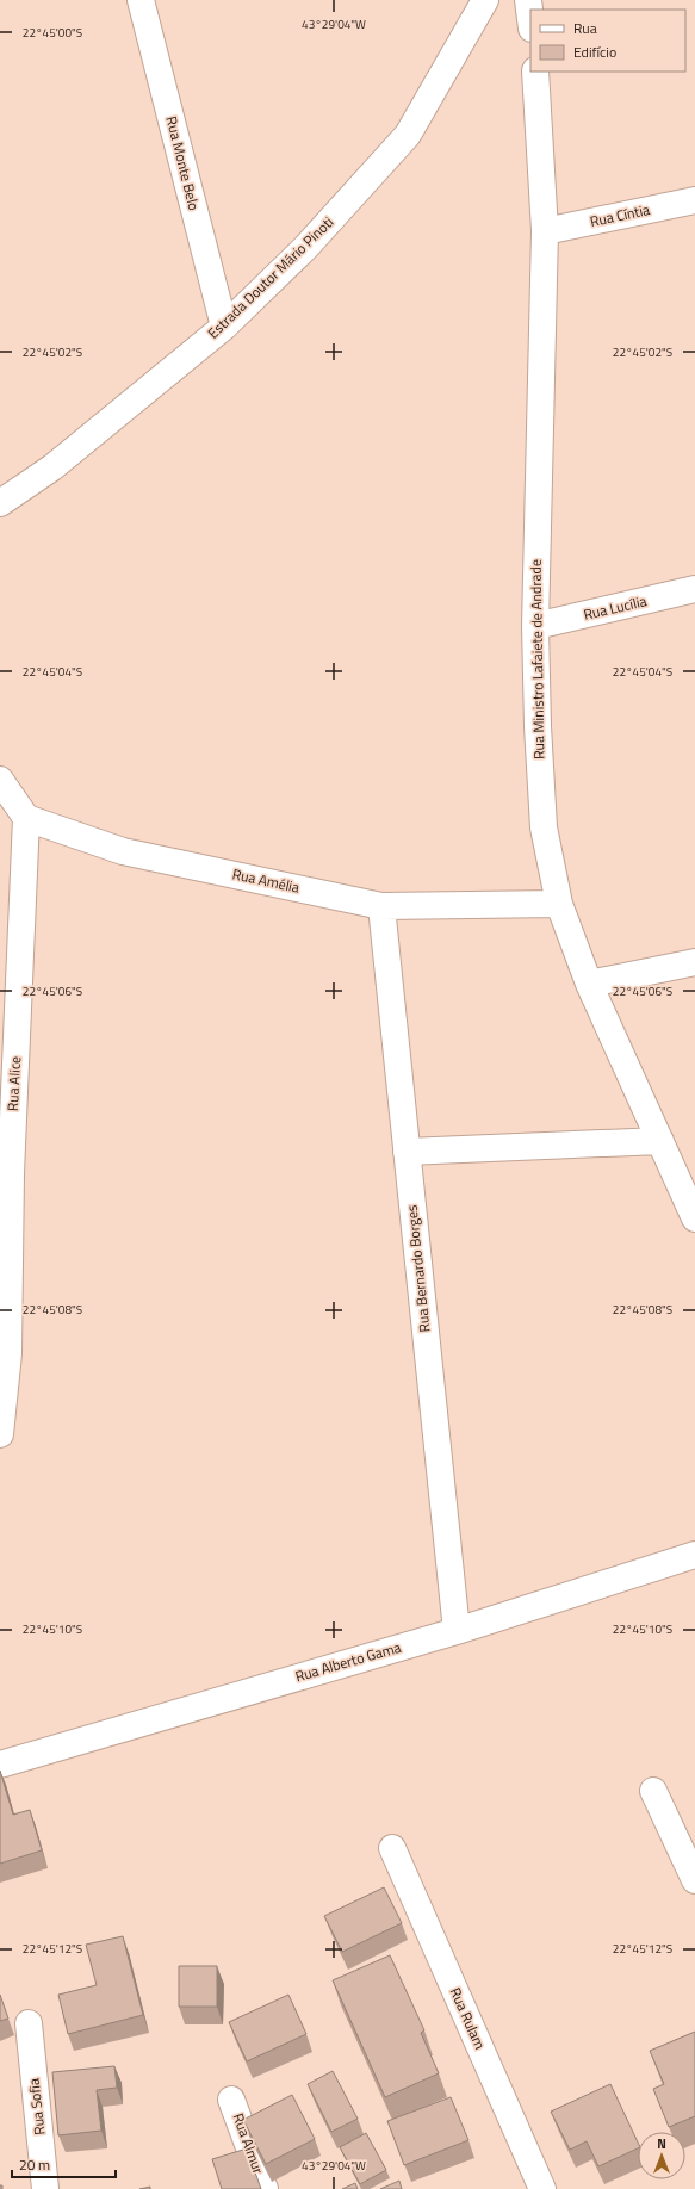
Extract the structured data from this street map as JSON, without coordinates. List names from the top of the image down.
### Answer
{
  "streets": {
    "street": [
      "Rua Monte Belo",
      "Rua Cíntia",
      "Estrada Doutor Mário Pinoti",
      "Rua Lucília",
      "Rua Ministro Lafaiete de Andrade",
      "Rua Amélia",
      "Rua Alice",
      "Rua Bernardo Borges",
      "Rua Alberto Gama",
      "Rua Rulam",
      "Rua Sofia",
      "Rua Almur"
    ]
  },
  "crossings": [
    ["Rua Monte Belo", "Estrada Doutor Mário Pinoti"],
    ["Rua Cíntia", "Rua Ministro Lafaiete de Andrade"],
    ["Rua Lucília", "Rua Ministro Lafaiete de Andrade"],
    ["Rua Ministro Lafaiete de Andrade", "Rua Amélia"],
    ["Rua Amélia", "Rua Alice"],
    ["Rua Amélia", "Rua Bernardo Borges"],
    ["Rua Bernardo Borges", "Rua Alberto Gama"]
  ],
  "legend": ["Rua", "Edifício"],
  "scale_bar": "20 m",
  "north": "top",
  "coordinates": [
    "43°29'04\"W",
    "22°45'00\"S",
    "22°45'02\"S",
    "22°45'04\"S",
    "22°45'06\"S",
    "22°45'08\"S",
    "22°45'10\"S",
    "22°45'12\"S"
  ]
}
